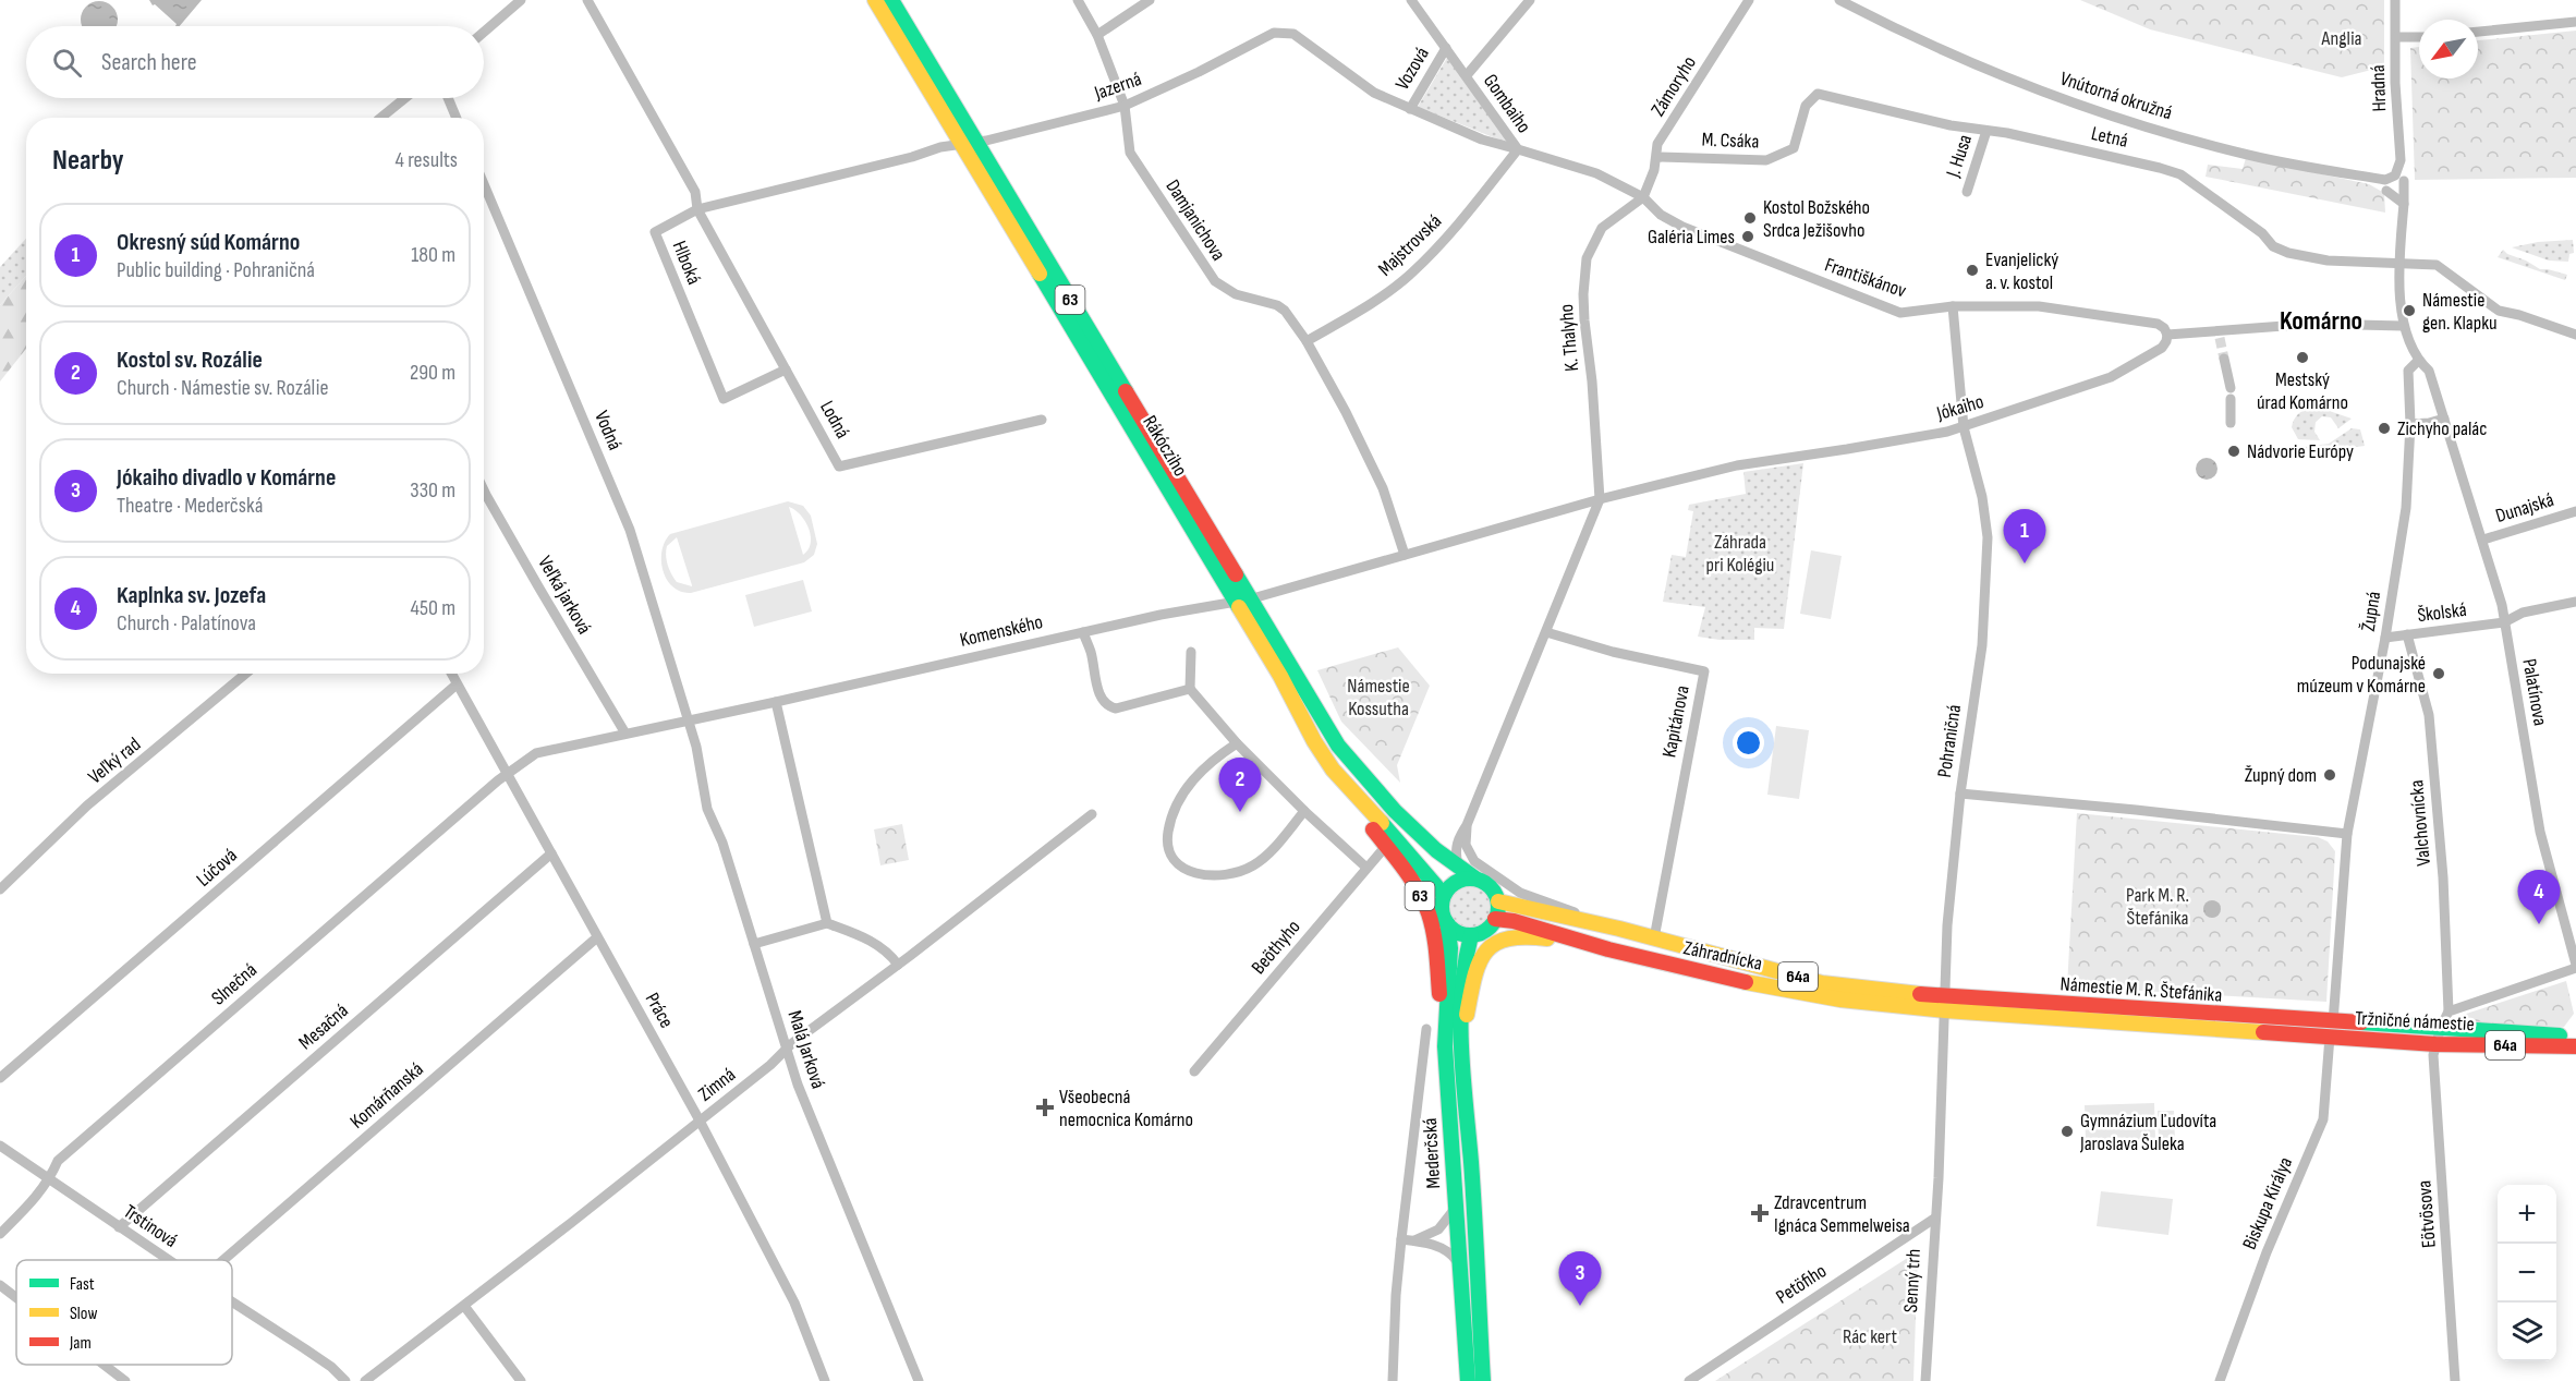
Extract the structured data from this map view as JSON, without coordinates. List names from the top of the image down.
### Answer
{
  "streets": {
    "main road": [
      "63",
      "Rákócziho",
      "Záhradnícka",
      "64a",
      "Tržničné námestie",
      "Mederčská"
    ],
    "street": [
      "Vozová",
      "Jazerná",
      "Zámoryho",
      "Hradná",
      "Vnútorná okružná",
      "Gombaiho",
      "Letná",
      "M. Csáka",
      "J. Husa",
      "Damjanichova",
      "Majstrovská",
      "Hlboká",
      "Františkánov",
      "K. Thalyho",
      "Jókaiho",
      "Lodná",
      "Vodná",
      "Dunajská",
      "Veľká jarková",
      "Župná",
      "Školská",
      "Komenského",
      "Palatínova",
      "Kapitánova",
      "Pohraničná",
      "Veľký rad",
      "Valchovnícka",
      "Lúčová",
      "Beöthyho",
      "Slnečná",
      "Práce",
      "Mesačná",
      "Malá Jarková",
      "Zimná",
      "Komárňanská",
      "Biskupa Királya",
      "Eötvösova",
      "Trstinová",
      "Senný trh",
      "Petöfiho"
    ]
  },
  "crossings": [
    ["Vozová", "Jazerná"],
    ["Vozová", "Gombaiho"],
    ["Jazerná", "Gombaiho"],
    ["Jazerná", "Damjanichova"],
    ["Jazerná", "Majstrovská"],
    ["Jazerná", "Hlboká"],
    ["Jazerná", "Lodná"],
    ["Jazerná", "Rákócziho"],
    ["Zámoryho", "Gombaiho"],
    ["Zámoryho", "M. Csáka"],
    ["Zámoryho", "Františkánov"],
    ["Zámoryho", "K. Thalyho"],
    ["Hradná", "Vnútorná okružná"],
    ["Hradná", "Letná"],
    ["Hradná", "Palatínova"],
    ["Gombaiho", "Majstrovská"],
    ["Gombaiho", "Františkánov"],
    ["Gombaiho", "K. Thalyho"],
    ["Letná", "M. Csáka"],
    ["Letná", "J. Husa"],
    ["Damjanichova", "Majstrovská"],
    ["Hlboká", "Lodná"],
    ["Františkánov", "K. Thalyho"],
    ["Františkánov", "Jókaiho"],
    ["Františkánov", "Pohraničná"],
    ["63", "Rákócziho"],
    ["63", "Beöthyho"],
    ["63", "Záhradnícka"],
    ["63", "Mederčská"],
    ["K. Thalyho", "Jókaiho"],
    ["Jókaiho", "Pohraničná"],
    ["Vodná", "Komenského"],
    ["Vodná", "Malá Jarková"],
    ["Rákócziho", "Komenského"],
    ["Rákócziho", "Záhradnícka"],
    ["Rákócziho", "Mederčská"],
    ["Dunajská", "Palatínova"],
    ["Veľká jarková", "Komenského"],
    ["Župná", "Školská"],
    ["Župná", "Palatínova"],
    ["Župná", "64a"],
    ["Župná", "Tržničné námestie"],
    ["Župná", "Biskupa Királya"],
    ["Školská", "Palatínova"],
    ["Školská", "Valchovnícka"],
    ["Komenského", "Slnečná"],
    ["Komenského", "Práce"],
    ["Komenského", "Malá Jarková"],
    ["Palatínova", "Tržničné námestie"],
    ["Kapitánova", "Záhradnícka"],
    ["Pohraničná", "Záhradnícka"],
    ["Pohraničná", "64a"],
    ["Pohraničná", "Senný trh"],
    ["Valchovnícka", "Tržničné námestie"],
    ["Lúčová", "Práce"],
    ["Záhradnícka", "64a"],
    ["Záhradnícka", "Mederčská"],
    ["64a", "Tržničné námestie"],
    ["64a", "Biskupa Királya"],
    ["Slnečná", "Práce"],
    ["Slnečná", "Trstinová"],
    ["Práce", "Mesačná"],
    ["Práce", "Zimná"],
    ["Práce", "Komárňanská"],
    ["Tržničné námestie", "Biskupa Királya"],
    ["Tržničné námestie", "Eötvösova"],
    ["Mesačná", "Trstinová"],
    ["Malá Jarková", "Zimná"],
    ["Senný trh", "Petöfiho"]
  ],
  "districts": ["Komárno"],
  "parks": [
    "Anglia",
    "Záhrada pri Kolégiu",
    "Námestie Kossutha",
    "Park M. R. Štefánika",
    "Rác kert"
  ],
  "places": {
    "other": [
      "Kostol Božského Srdca Ježišovho",
      "Galéria Limes",
      "Evanjelický a. v. kostol",
      "Námestie gen. Klapku",
      "Mestský úrad Komárno",
      "Zichyho palác",
      "Nádvorie Európy",
      "Podunajské múzeum v Komárne",
      "Župný dom",
      "Gymnázium Ľudovíta Jaroslava Šuleka"
    ],
    "health": ["Všeobecná nemocnica Komárno", "Zdravcentrum Ignáca Semmelweisa"]
  },
  "legend": ["Fast", "Slow", "Jam"],
  "north": "bottom left",
  "page": {
    "search": "Search here",
    "heading": ["Nearby", "4 results"],
    "list": [
      {
        "mark": "1",
        "name": "Okresný súd Komárno",
        "note": "Public building · Pohraničná",
        "value": "180 m"
      },
      {
        "mark": "2",
        "name": "Kostol sv. Rozálie",
        "note": "Church · Námestie sv. Rozálie",
        "value": "290 m"
      },
      {
        "mark": "3",
        "name": "Jókaiho divadlo v Komárne",
        "note": "Theatre · Mederčská",
        "value": "330 m"
      },
      {
        "mark": "4",
        "name": "Kaplnka sv. Jozefa",
        "note": "Church · Palatínova",
        "value": "450 m"
      }
    ],
    "pins": [
      "1",
      "2",
      "4",
      "3"
    ],
    "map_buttons": ["+", "−"]
  }
}
